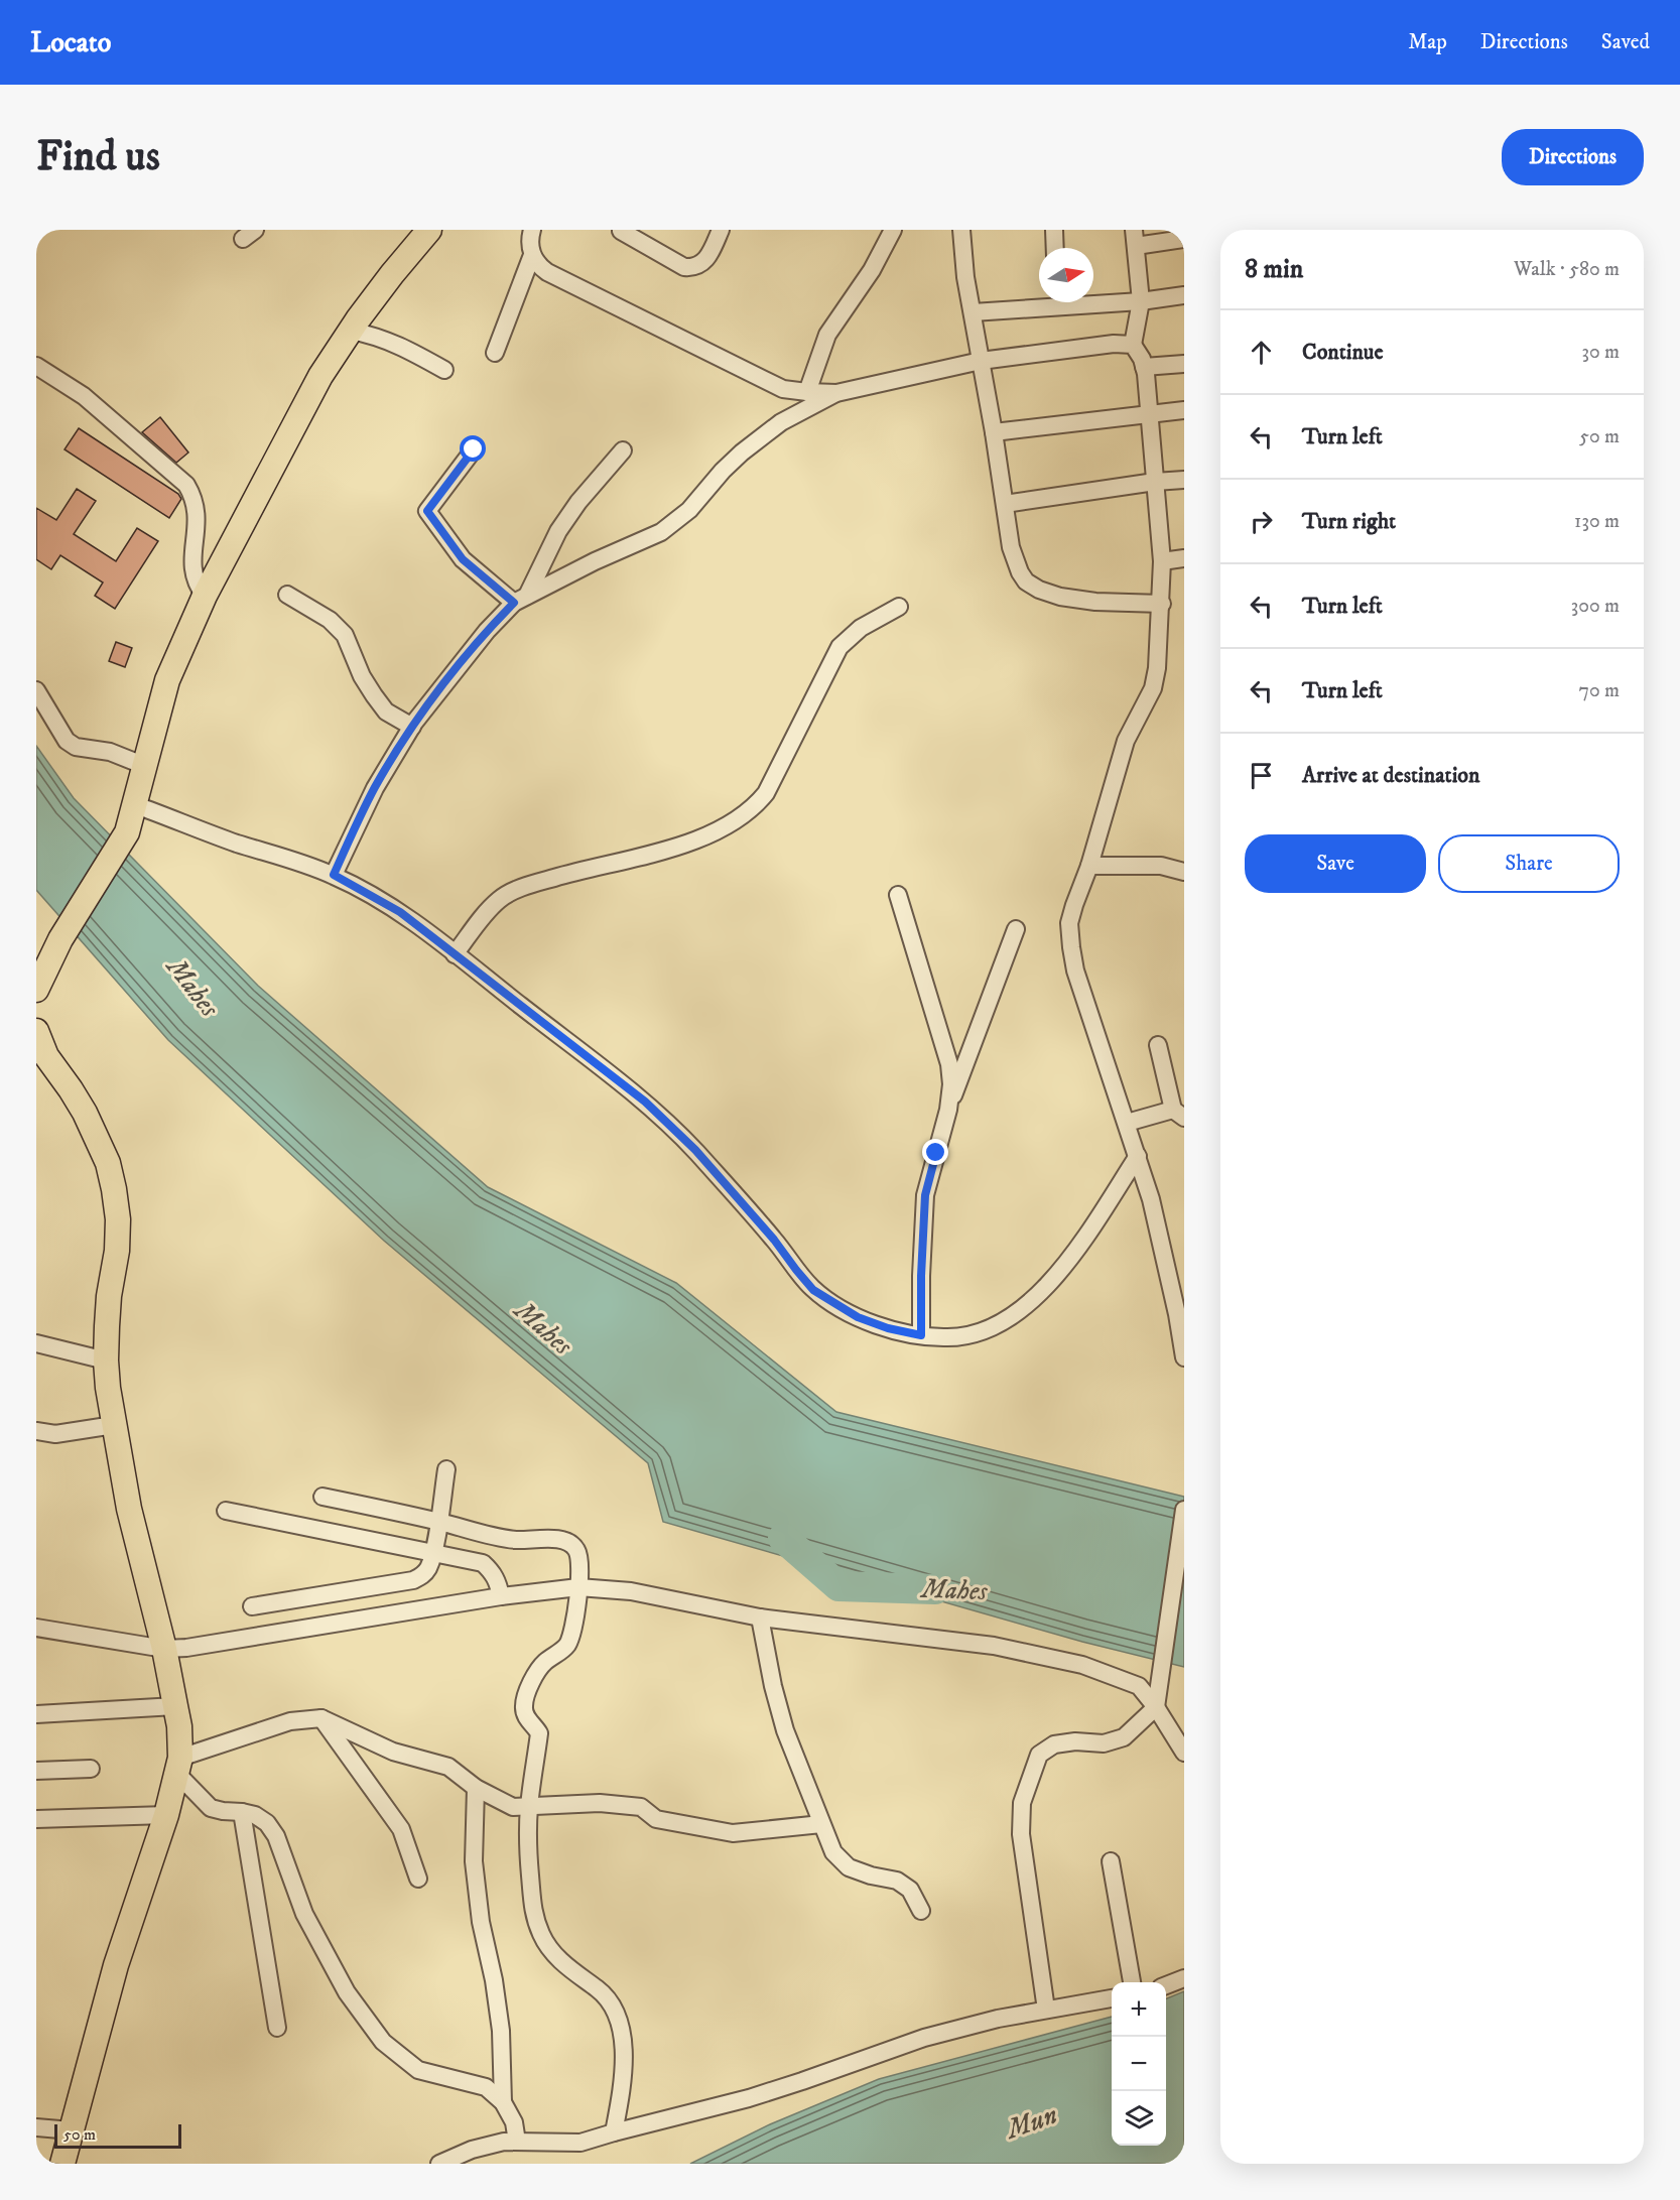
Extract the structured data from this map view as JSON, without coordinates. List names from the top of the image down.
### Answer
{
  "water": ["Mahes", "Mun"],
  "scale_bar": "50 m",
  "north": "right",
  "page": {
    "header": "Locato",
    "nav": ["Map", "Directions", "Saved"],
    "buttons": [
      "Directions",
      ["Save", "Share"]
    ],
    "title": "Find us",
    "heading": ["8 min", "Walk · 580 m"],
    "list": [
      ["Continue", "30 m"],
      ["Turn left", "50 m"],
      ["Turn right", "130 m"],
      ["Turn left", "300 m"],
      ["Turn left", "70 m"],
      "Arrive at destination"
    ],
    "map_buttons": ["+", "−"],
    "scale": "50 m"
  }
}
